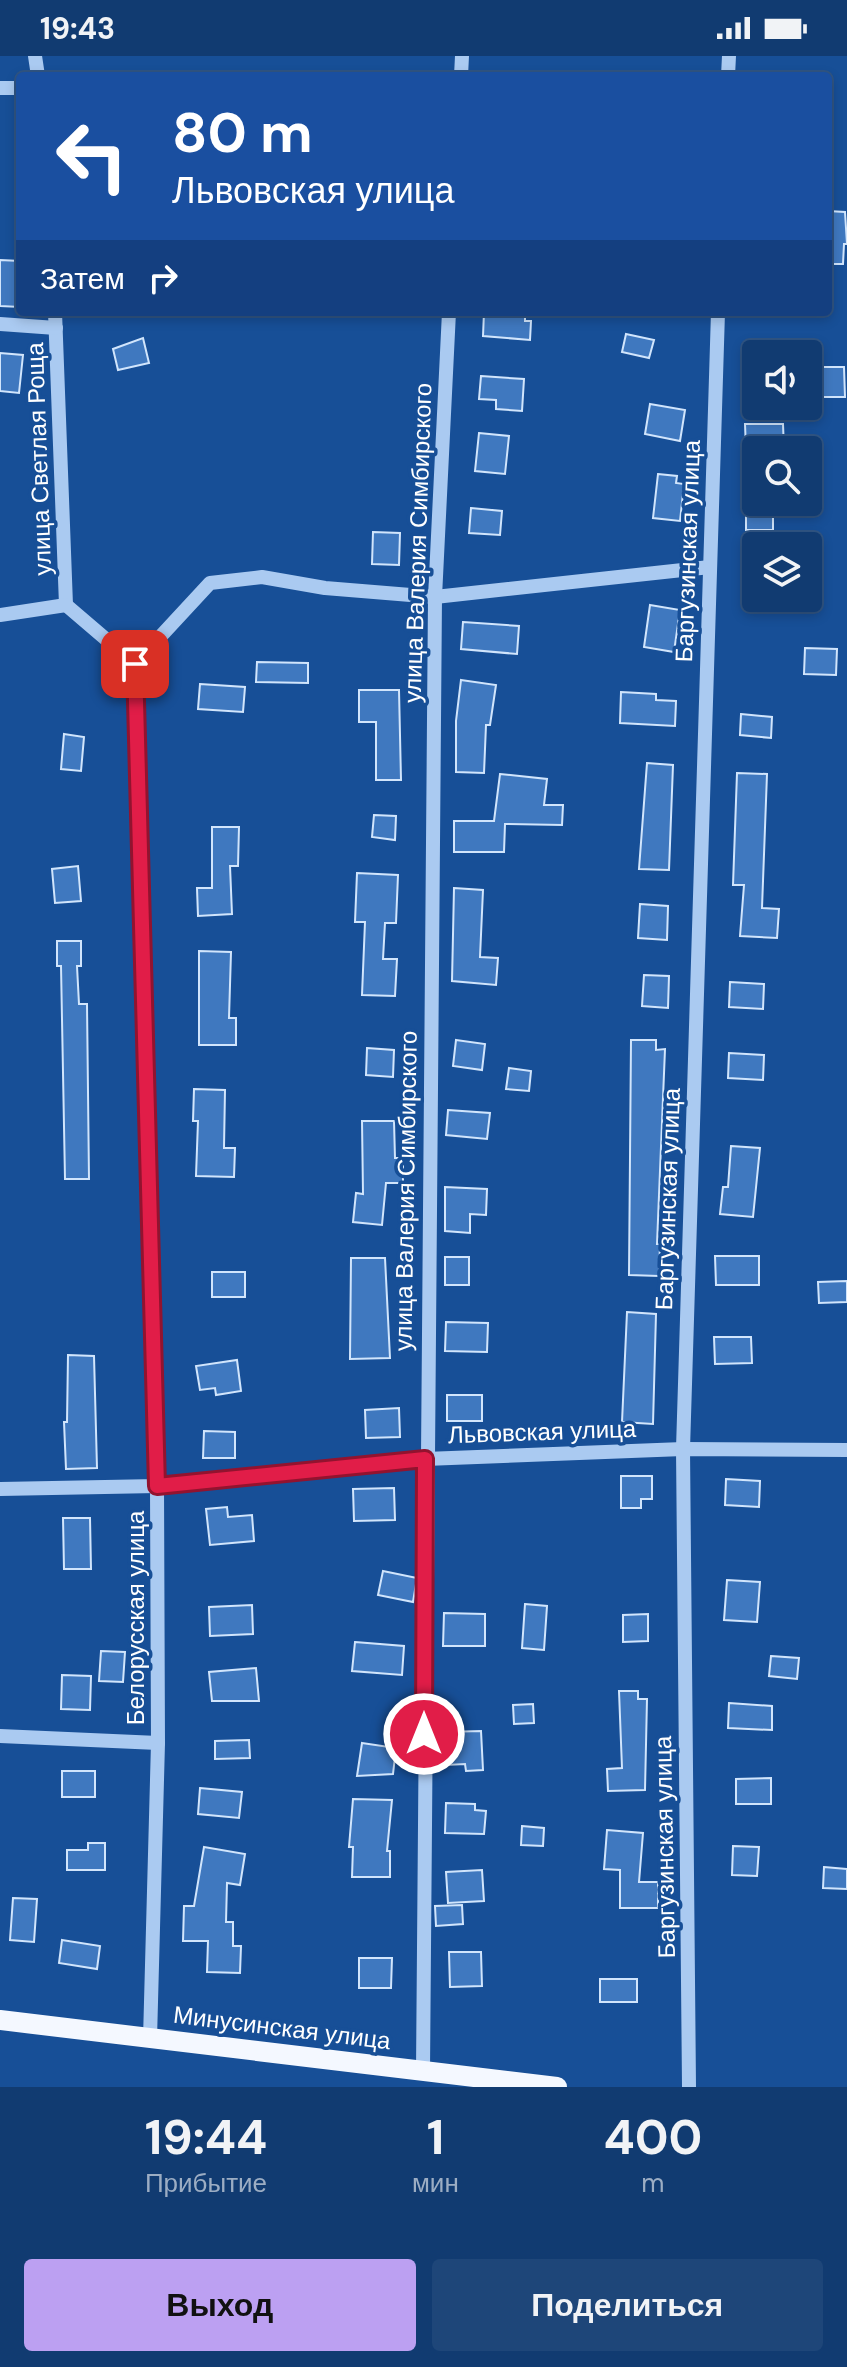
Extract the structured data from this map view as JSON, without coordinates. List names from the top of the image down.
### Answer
{
  "streets": {
    "main road": ["Минусинская улица"],
    "street": [
      "улица Светлая Роща",
      "улица Валерия Симбирского",
      "Баргузинская улица",
      "Львовская улица",
      "Белорусская улица"
    ]
  },
  "crossings": [
    ["улица Валерия Симбирского", "Львовская улица"],
    ["улица Валерия Симбирского", "Минусинская улица"],
    ["Баргузинская улица", "Львовская улица"],
    ["Львовская улица", "Белорусская улица"],
    ["Белорусская улица", "Минусинская улица"]
  ],
  "page": {
    "status": "19:43",
    "turn": ["80 m", "Львовская улица"],
    "then": "Затем",
    "eta": [
      "19:44",
      "Прибытие",
      "1",
      "мин",
      "400",
      "m"
    ],
    "buttons": ["Выход", "Поделиться"]
  }
}
